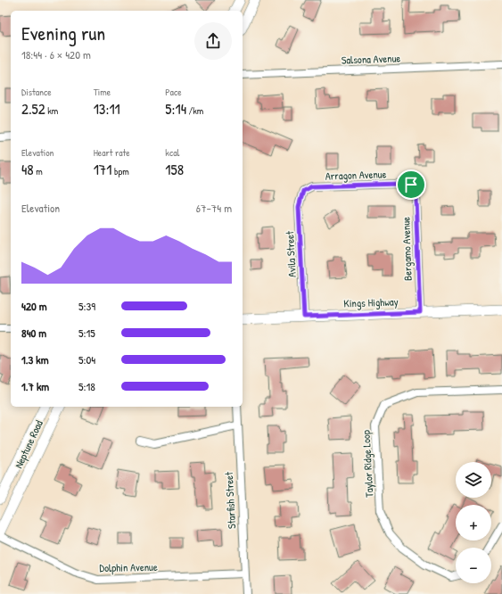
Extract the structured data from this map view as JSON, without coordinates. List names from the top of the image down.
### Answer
{
  "streets": {
    "main road": ["Kings Highway", "Neptune Road"],
    "street": [
      "Salsona Avenue",
      "Arragon Avenue",
      "Bergamo Avenue",
      "Avila Street",
      "Taylor Ridge Loop",
      "Starfish Street",
      "Dolphin Avenue"
    ]
  },
  "crossings": [
    ["Arragon Avenue", "Bergamo Avenue"],
    ["Arragon Avenue", "Avila Street"],
    ["Bergamo Avenue", "Kings Highway"],
    ["Avila Street", "Kings Highway"],
    ["Starfish Street", "Dolphin Avenue"]
  ],
  "page": {
    "heading": ["Evening run", "18:44 · 6 × 420 m"],
    "stats": [
      ["Distance", "2.52 km"],
      ["Time", "13:11"],
      ["Pace", "5:14 /km"],
      ["Elevation", "48 m"],
      ["Heart rate", "171 bpm"],
      ["kcal", "158"]
    ],
    "chart": ["Elevation", "67–74 m"],
    "list": [
      {
        "name": "420 m",
        "note": "5:39"
      },
      {
        "name": "840 m",
        "note": "5:15"
      },
      {
        "name": "1.3 km",
        "note": "5:04"
      },
      {
        "name": "1.7 km",
        "note": "5:18"
      }
    ],
    "map_buttons": ["+", "−"]
  }
}
